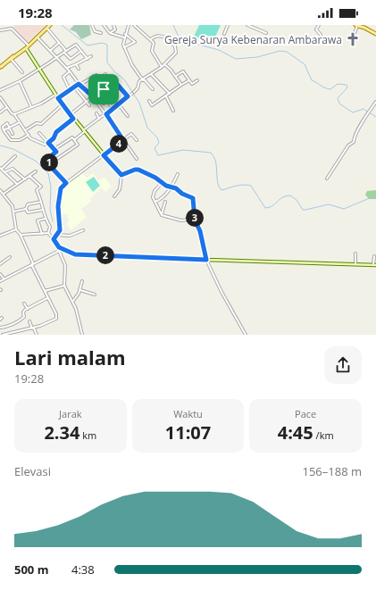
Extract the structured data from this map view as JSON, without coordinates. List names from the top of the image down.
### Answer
{
  "places": {
    "church": ["Gereja Surya Kebenaran Ambarawa"]
  },
  "page": {
    "status": "19:28",
    "pins": [
      "4",
      "1",
      "3",
      "2"
    ],
    "heading": ["Lari malam", "19:28"],
    "stats": [
      ["Jarak", "2.34 km"],
      ["Waktu", "11:07"],
      ["Pace", "4:45 /km"]
    ],
    "chart": ["Elevasi", "156–188 m"],
    "list": [
      {
        "name": "500 m",
        "note": "4:38"
      }
    ]
  }
}
